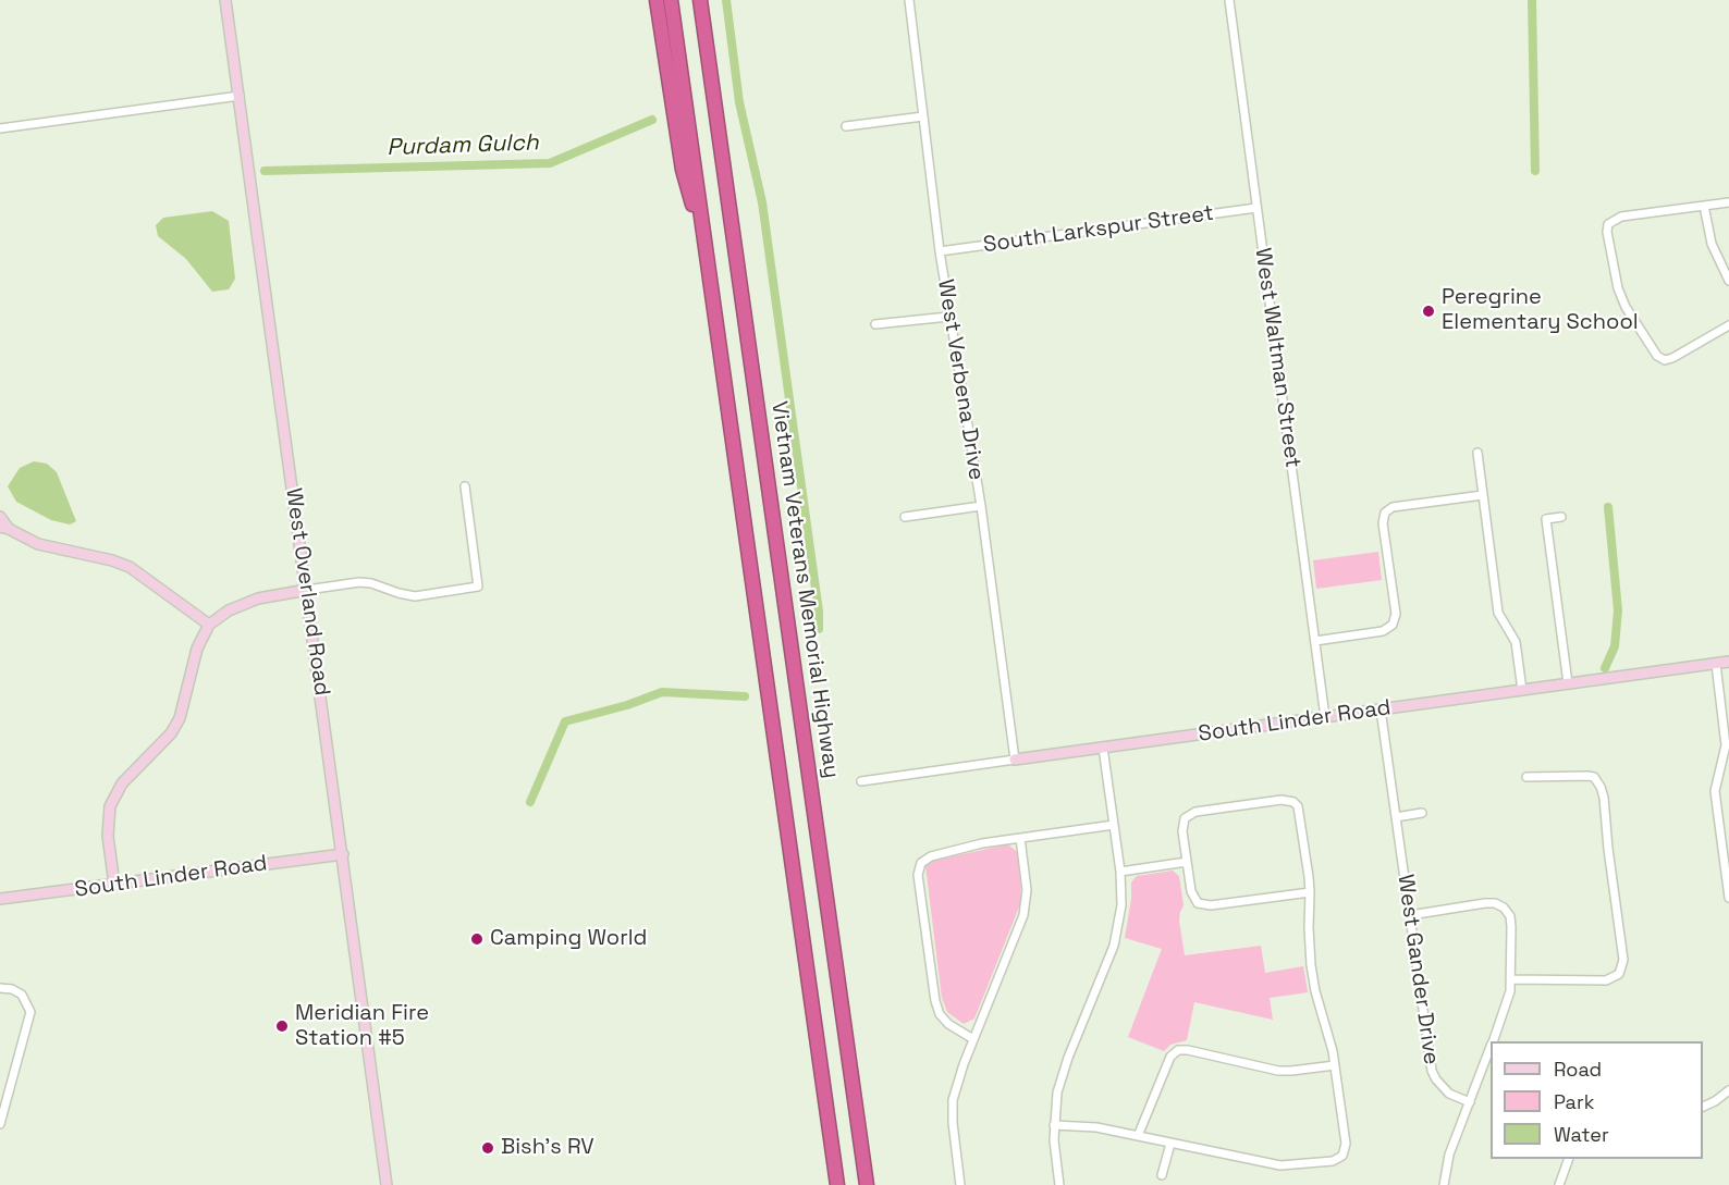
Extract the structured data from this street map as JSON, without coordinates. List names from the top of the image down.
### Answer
{
  "streets": {
    "highway": ["Vietnam Veterans Memorial Highway"],
    "street": [
      "South Larkspur Street",
      "West Waltman Street",
      "West Verbena Drive",
      "West Overland Road",
      "South Linder Road",
      "West Gander Drive"
    ]
  },
  "crossings": [
    ["South Larkspur Street", "West Waltman Street"],
    ["South Larkspur Street", "West Verbena Drive"],
    ["West Waltman Street", "South Linder Road"],
    ["West Verbena Drive", "South Linder Road"],
    ["West Overland Road", "South Linder Road"],
    ["South Linder Road", "West Gander Drive"]
  ],
  "water": ["Purdam Gulch"],
  "places": [
    "Peregrine Elementary School",
    "Camping World",
    "Meridian Fire Station #5",
    "Bish's RV"
  ],
  "legend": ["Road", "Park", "Water"]
}
